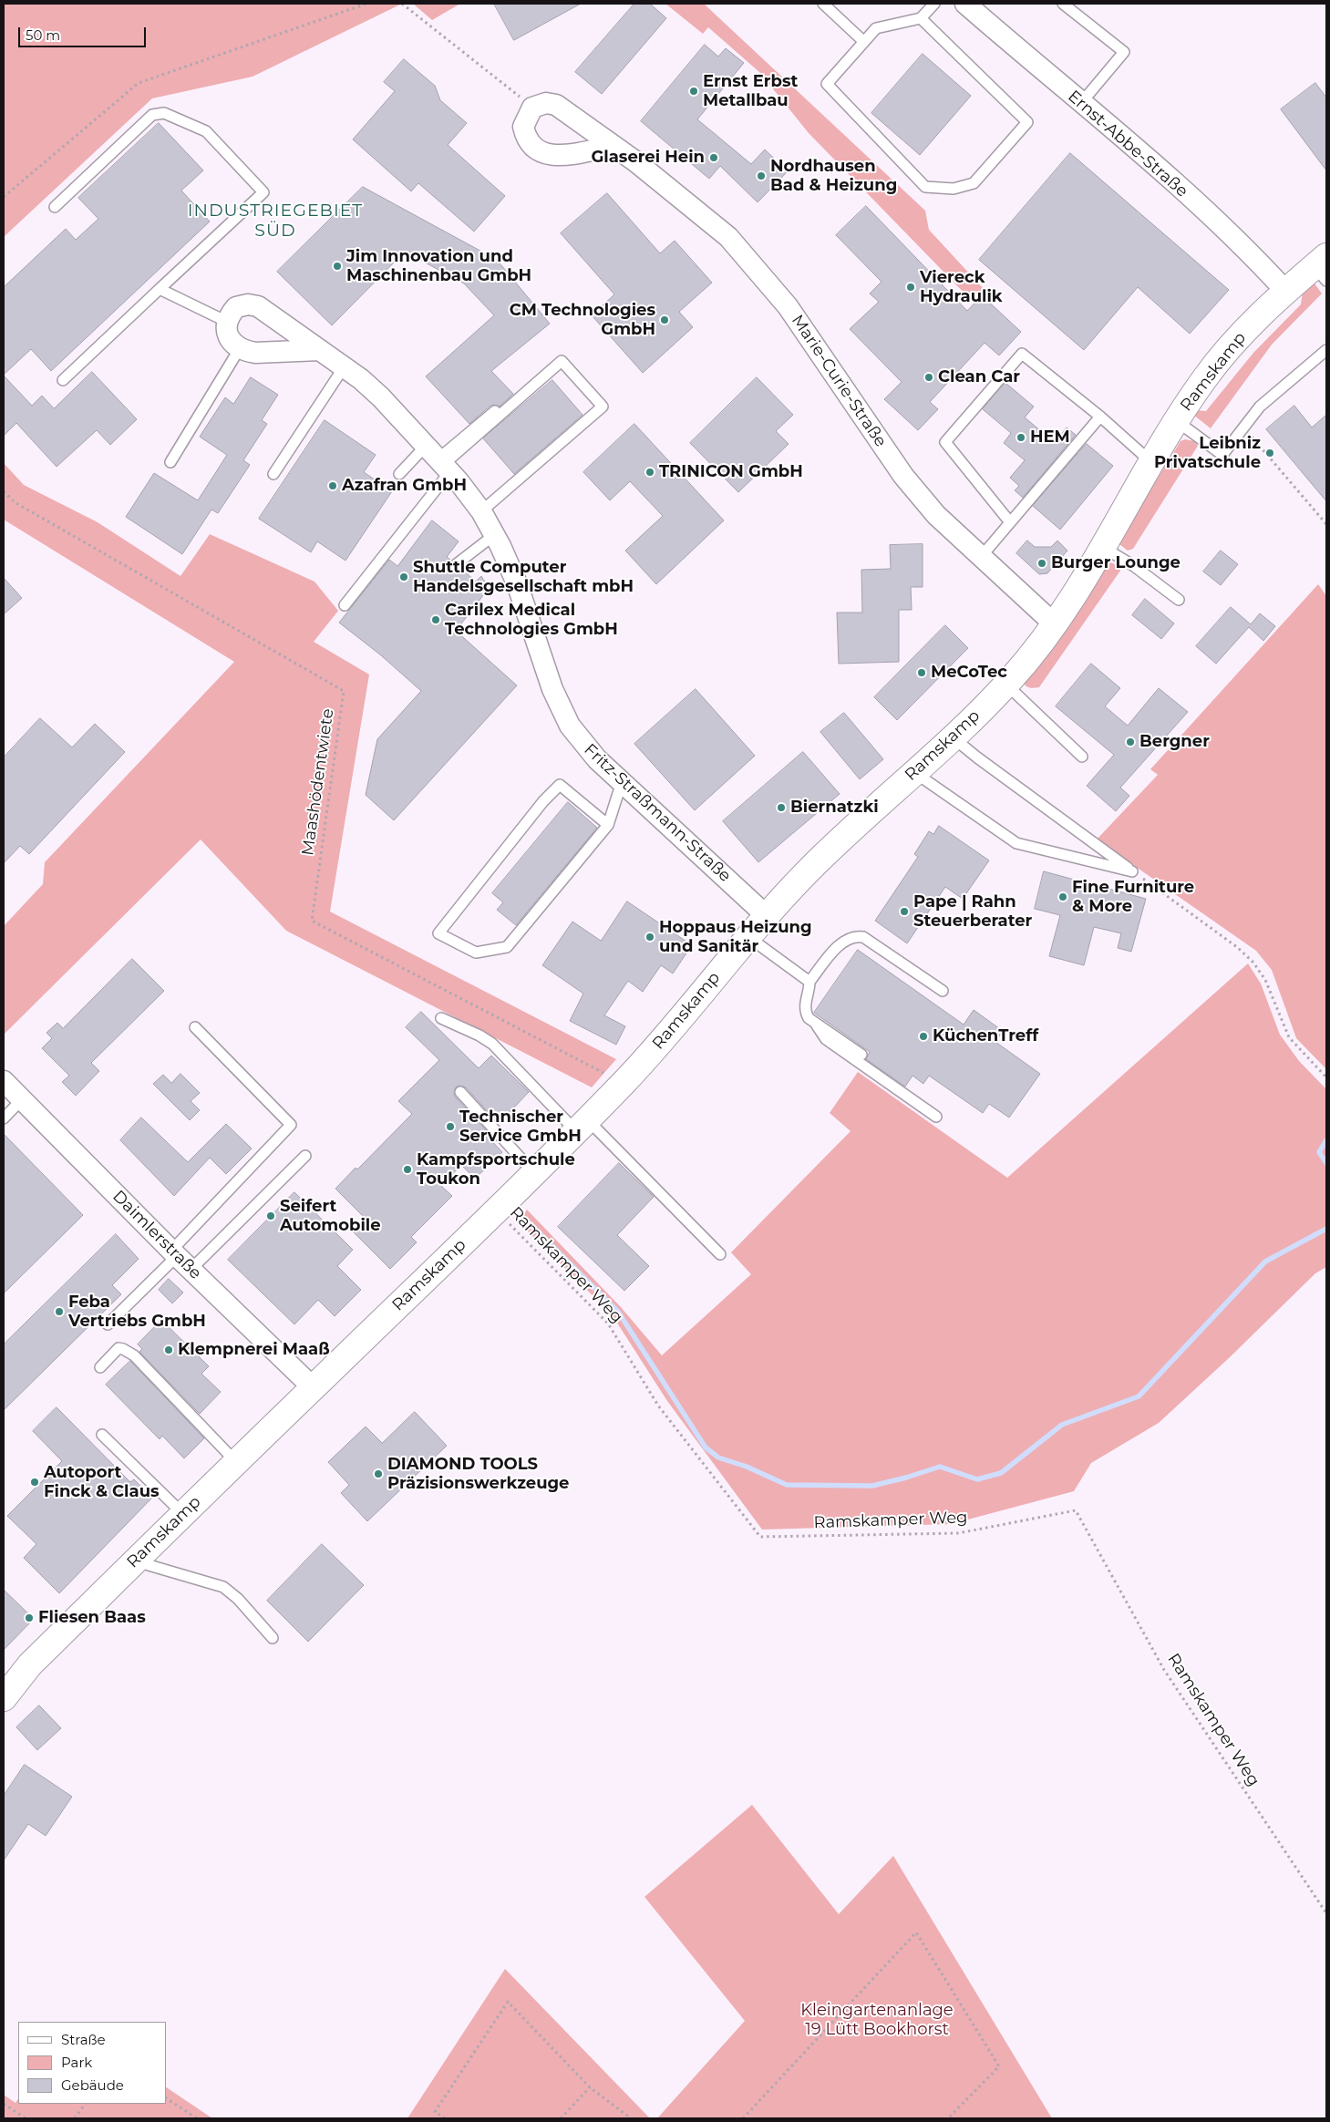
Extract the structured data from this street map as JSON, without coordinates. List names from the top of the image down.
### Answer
{
  "streets": {
    "street": [
      "Ernst-Abbe-Straße",
      "Ramskamp",
      "Marie-Curie-Straße",
      "Fritz-Straßmann-Straße",
      "Daimlerstraße"
    ],
    "path": ["Maashödentwiete", "Ramskamper Weg"]
  },
  "crossings": [
    ["Ernst-Abbe-Straße", "Ramskamp"],
    ["Ramskamp", "Marie-Curie-Straße"],
    ["Ramskamp", "Maashödentwiete"],
    ["Ramskamp", "Fritz-Straßmann-Straße"],
    ["Ramskamp", "Daimlerstraße"],
    ["Ramskamp", "Ramskamper Weg"]
  ],
  "districts": ["INDUSTRIEGEBIET SÜD"],
  "parks": ["Kleingartenanlage 19 Lütt Bookhorst"],
  "places": [
    "Ernst Erbst Metallbau",
    "Glaserei Hein",
    "Nordhausen Bad & Heizung",
    "Jim Innovation und Maschinenbau GmbH",
    "Viereck Hydraulik",
    "CM Technologies GmbH",
    "Clean Car",
    "HEM",
    "Leibniz Privatschule",
    "TRINICON GmbH",
    "Azafran GmbH",
    "Burger Lounge",
    "Shuttle Computer Handelsgesellschaft mbH",
    "Carilex Medical Technologies GmbH",
    "MeCoTec",
    "Bergner",
    "Biernatzki",
    "Fine Furniture & More",
    "Pape | Rahn Steuerberater",
    "Hoppaus Heizung und Sanitär",
    "KüchenTreff",
    "Technischer Service GmbH",
    "Kampfsportschule Toukon",
    "Seifert Automobile",
    "Feba Vertriebs GmbH",
    "Klempnerei Maaß",
    "DIAMOND TOOLS Präzisionswerkzeuge",
    "Autoport Finck & Claus",
    "Fliesen Baas"
  ],
  "legend": ["Straße", "Park", "Gebäude"],
  "scale_bar": "50 m"
}
